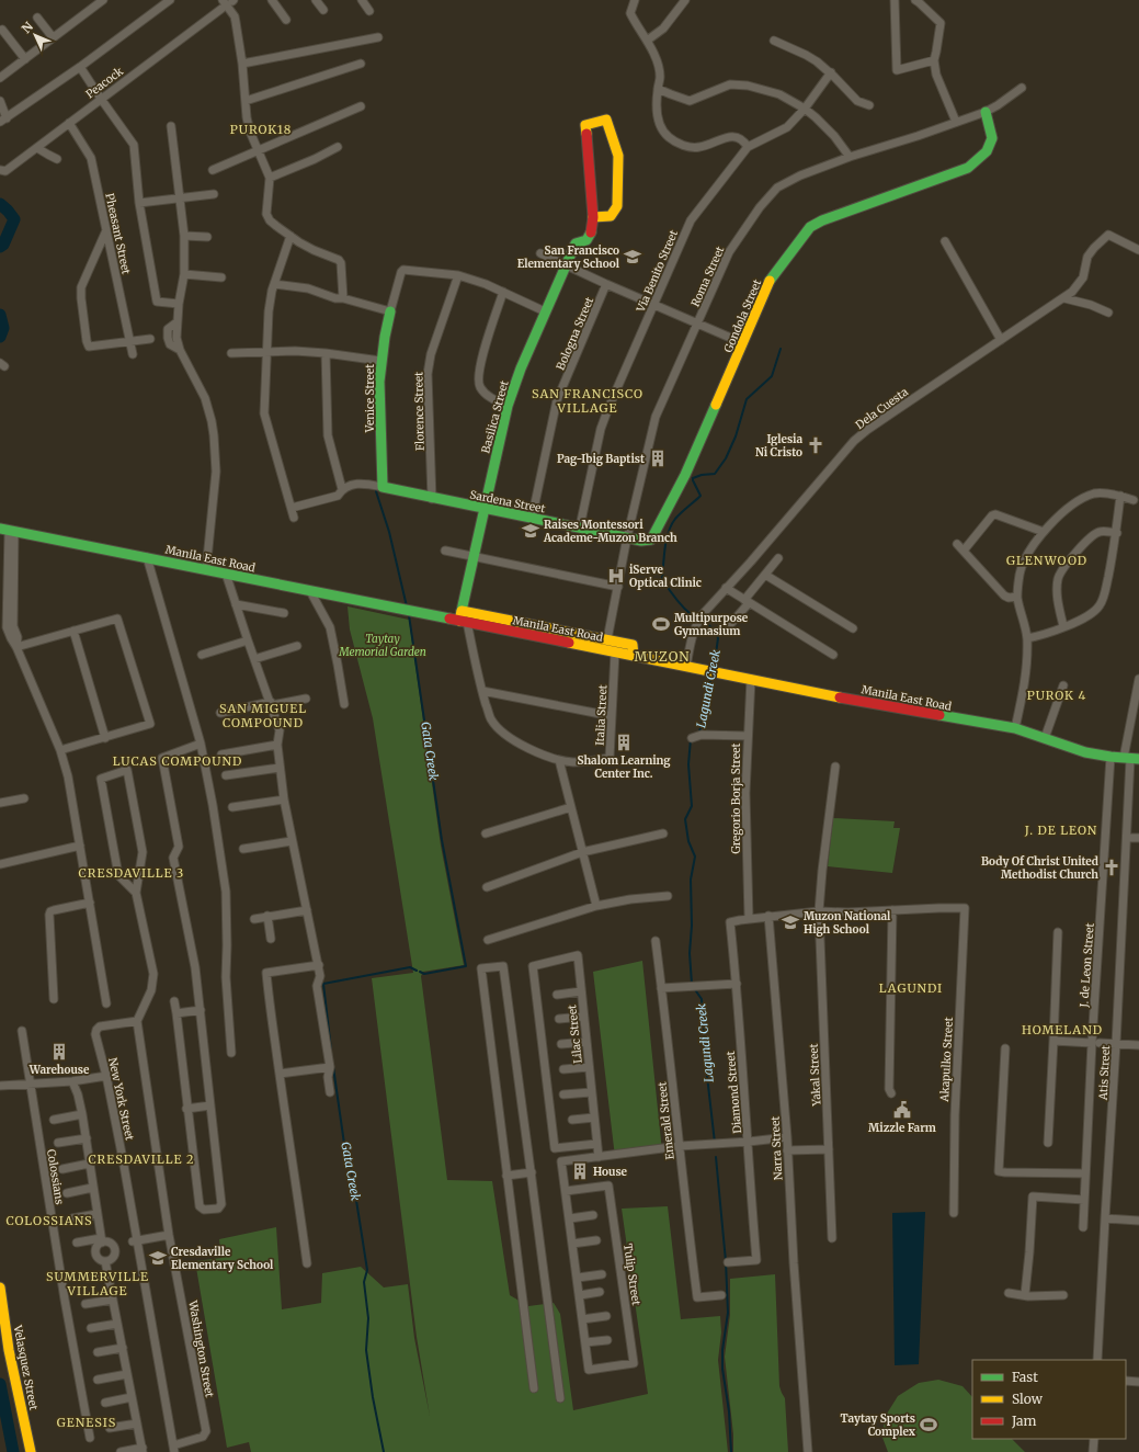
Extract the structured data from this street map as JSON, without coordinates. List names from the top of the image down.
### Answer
{
  "streets": {
    "street": [
      "Peacock",
      "Pheasant Street",
      "Via Benito Street",
      "Roma Street",
      "Gondola Street",
      "Bologna Street",
      "Venice Street",
      "Dela Cuesta",
      "Florence Street",
      "Basilica Street",
      "Sardena Street",
      "Manila East Road",
      "Italia Street",
      "Gregorio Borja Street",
      "J. de Leon Street",
      "Lilac Street",
      "Akapulko Street",
      "Atis Street",
      "Yakal Street",
      "Diamond Street",
      "New York Street",
      "Emerald Street",
      "Narra Street",
      "Colossians",
      "Tulip Street",
      "Washington Street",
      "Velasquez Street"
    ]
  },
  "crossings": [
    ["Peacock", "Pheasant Street"],
    ["Via Benito Street", "Sardena Street"],
    ["Roma Street", "Gondola Street"],
    ["Roma Street", "Sardena Street"],
    ["Gondola Street", "Sardena Street"],
    ["Bologna Street", "Sardena Street"],
    ["Venice Street", "Sardena Street"],
    ["Dela Cuesta", "Manila East Road"],
    ["Florence Street", "Sardena Street"],
    ["Basilica Street", "Sardena Street"],
    ["Basilica Street", "Manila East Road"],
    ["Basilica Street", "Italia Street"],
    ["Manila East Road", "Italia Street"],
    ["Manila East Road", "Gregorio Borja Street"],
    ["Manila East Road", "J. de Leon Street"],
    ["Manila East Road", "Atis Street"],
    ["Gregorio Borja Street", "Diamond Street"],
    ["New York Street", "Washington Street"]
  ],
  "districts": [
    "PUROK18",
    "SAN FRANCISCO VILLAGE",
    "GLENWOOD",
    "MUZON",
    "PUROK 4",
    "SAN MIGUEL COMPOUND",
    "LUCAS COMPOUND",
    "J. DE LEON",
    "CRESDAVILLE 3",
    "LAGUNDI",
    "HOMELAND",
    "CRESDAVILLE 2",
    "COLOSSIANS",
    "SUMMERVILLE VILLAGE",
    "GENESIS"
  ],
  "water": ["Lagundi Creek", "Gata Creek"],
  "parks": ["Taytay Memorial Garden"],
  "places": {
    "school or university": [
      "San Francisco Elementary School",
      "Raises Montessori Academe-Muzon Branch",
      "Muzon National High School",
      "Cresdaville Elementary School"
    ],
    "church": ["Iglesia Ni Cristo", "Body Of Christ United Methodist Church"],
    "building": [
      "Pag-Ibig Baptist",
      "Shalom Learning Center Inc.",
      "Warehouse",
      "House"
    ],
    "hospital": ["iServe Optical Clinic"],
    "sports": ["Multipurpose Gymnasium", "Taytay Sports Complex"],
    "public building": ["Mizzle Farm"]
  },
  "legend": ["Fast", "Slow", "Jam"],
  "north": "top left"
}
